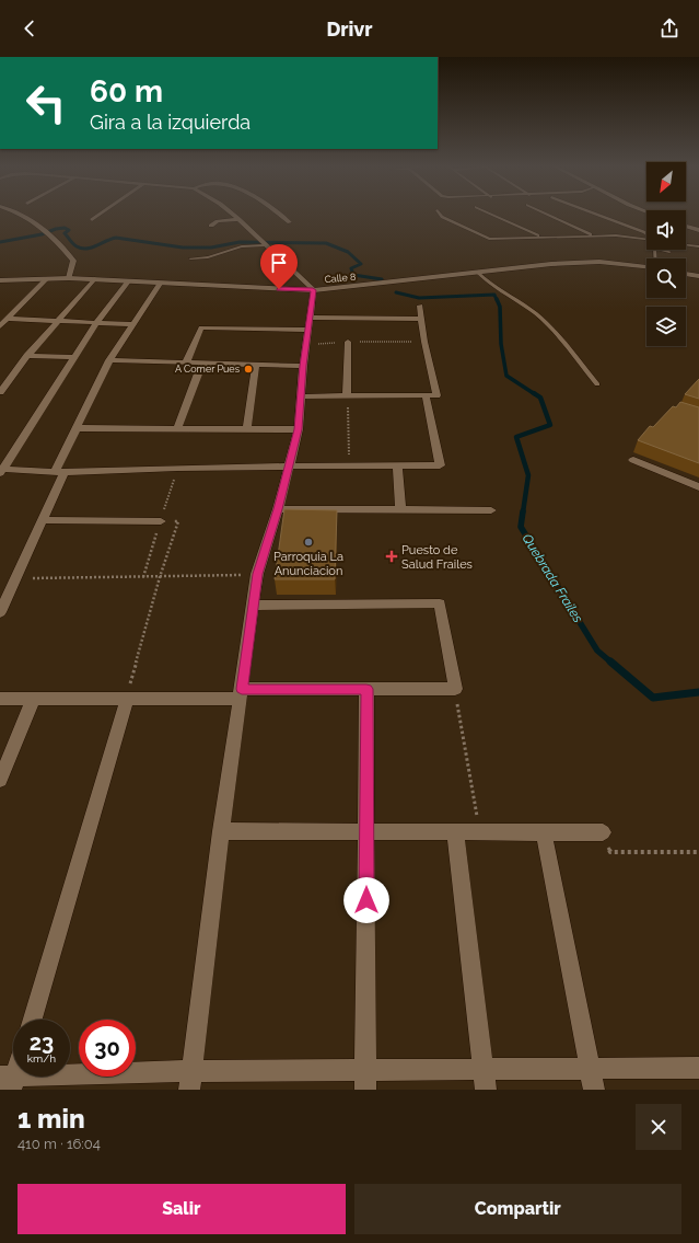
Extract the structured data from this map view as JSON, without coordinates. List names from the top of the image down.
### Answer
{
  "streets": {
    "street": ["Calle 8"]
  },
  "water": ["Quebrada Frailes"],
  "places": {
    "other": ["A Comer Pues", "Parroquia La Anunciacion"],
    "health": ["Puesto de Salud Frailes"]
  },
  "north": "bottom left",
  "page": {
    "header": "Drivr",
    "turn": ["60 m", "Gira a la izquierda"],
    "speed": "23 km/h",
    "limit": "30",
    "heading": ["1 min", "410 m · 16:04"],
    "buttons": ["Salir", "Compartir"]
  }
}
